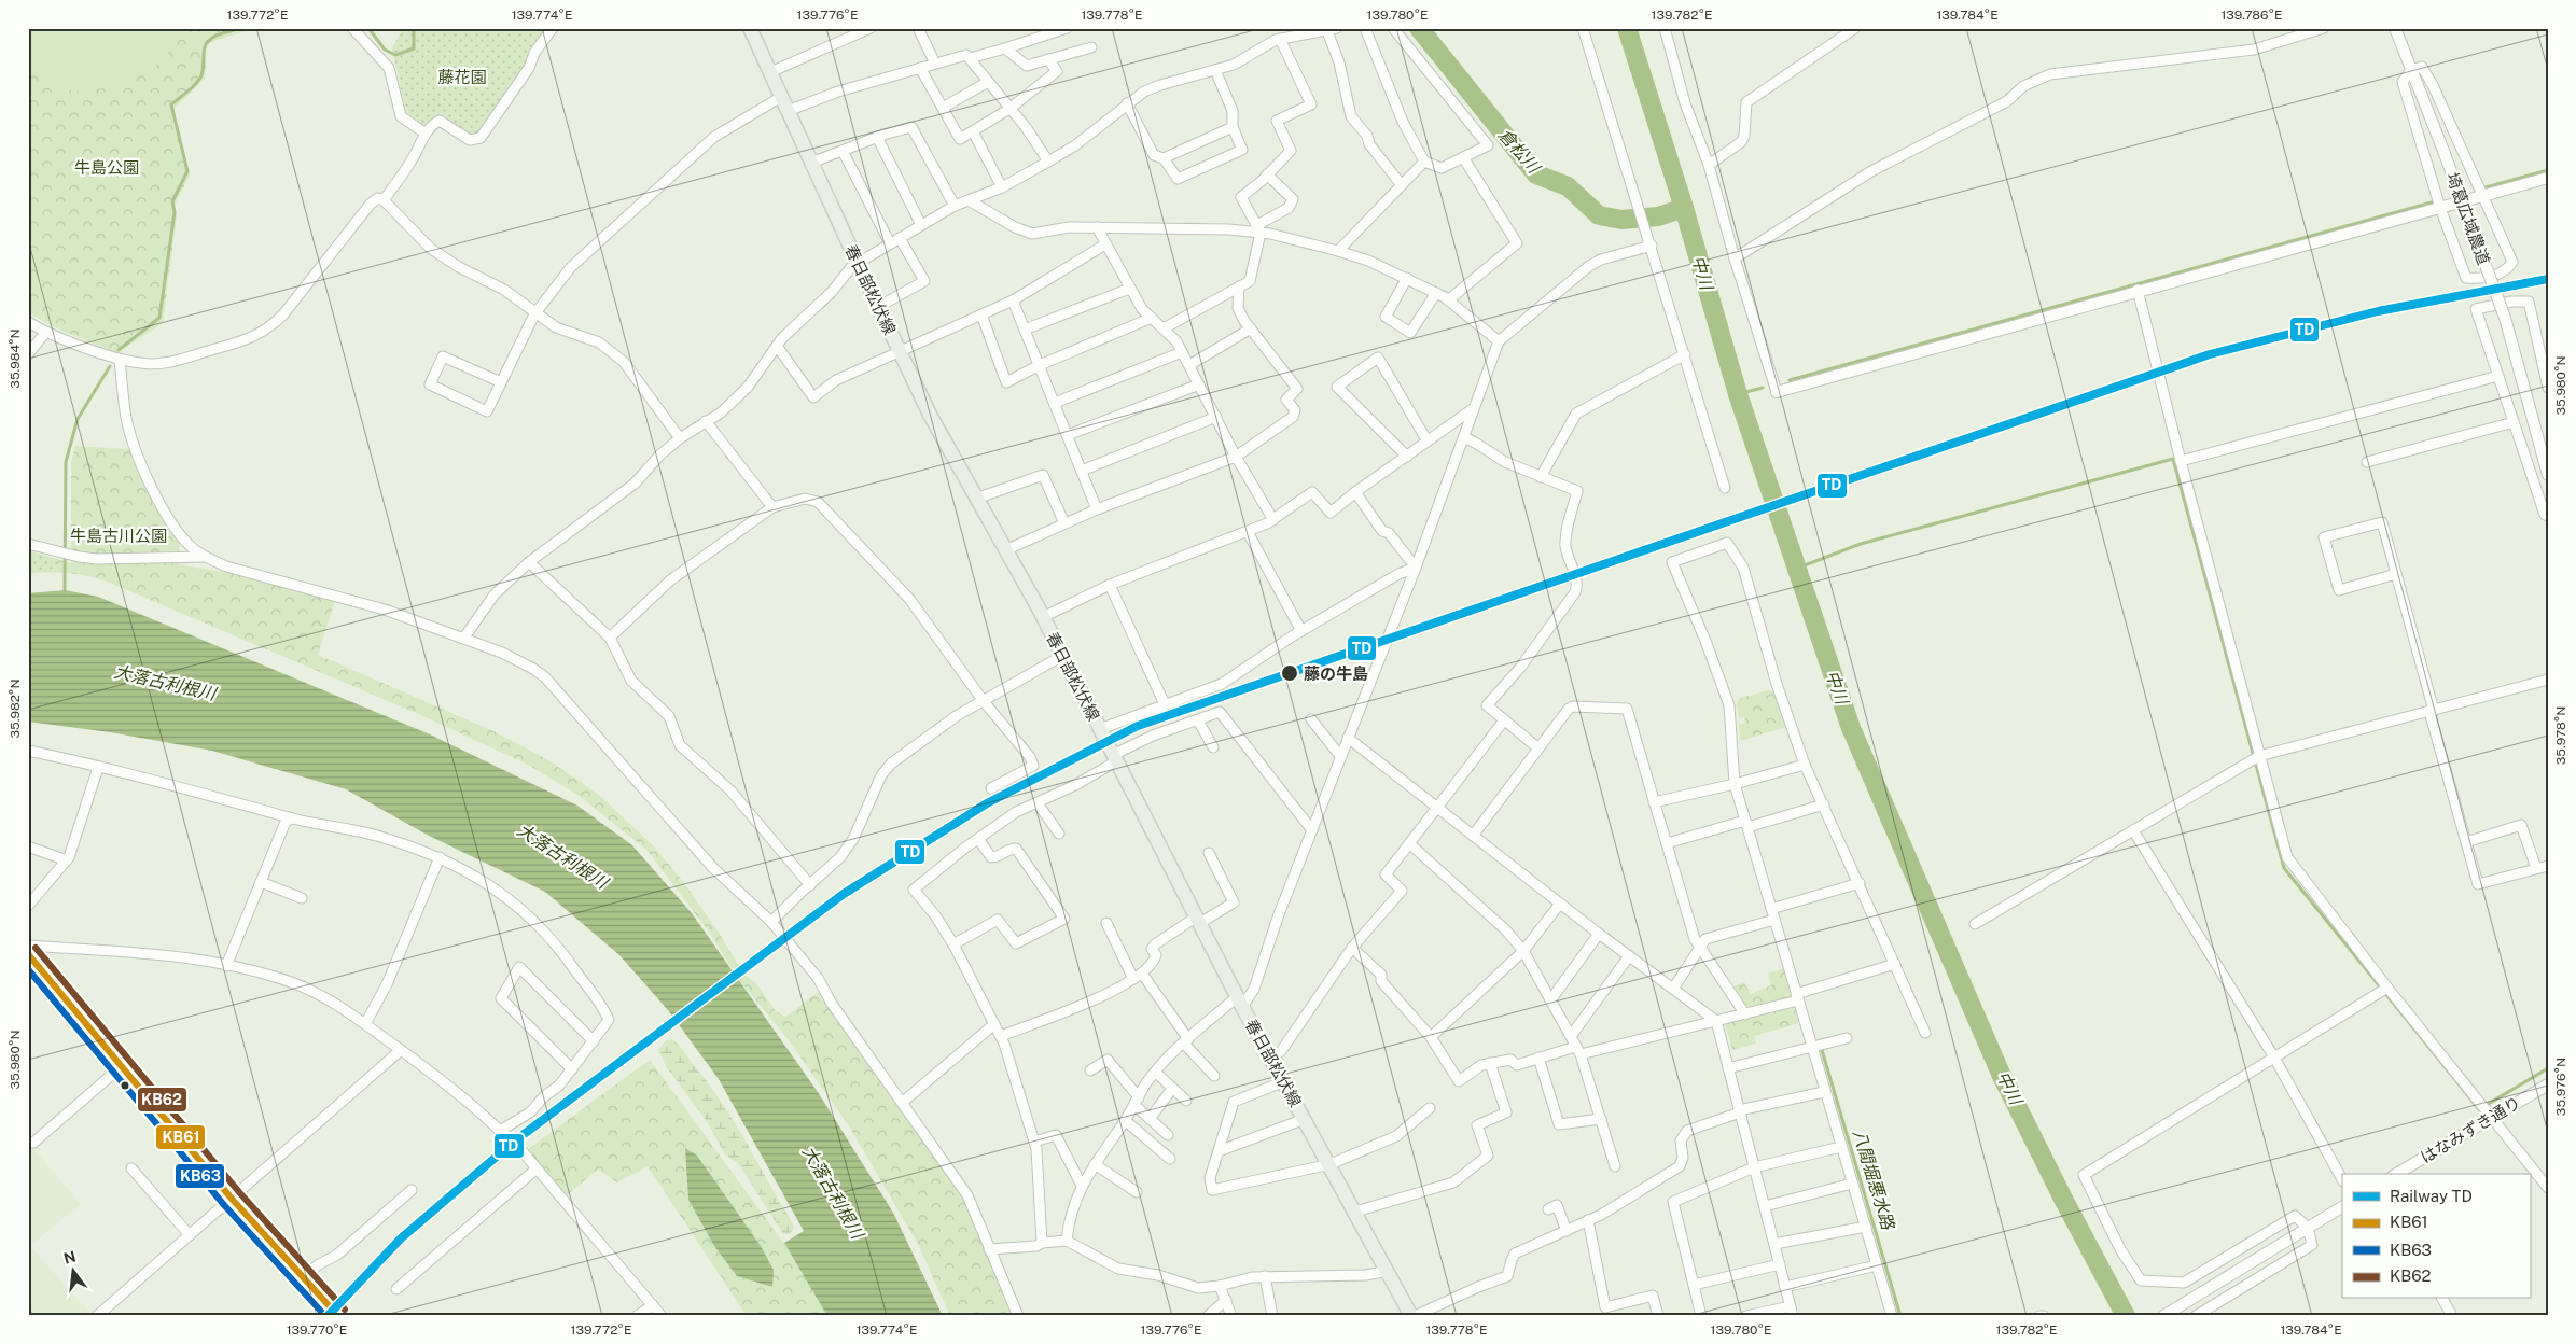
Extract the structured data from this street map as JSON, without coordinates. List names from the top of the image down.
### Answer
{
  "streets": {
    "main road": ["春日部松伏線"],
    "street": ["埼葛広域農道", "はなみずき通り"]
  },
  "water": [
    "倉松川",
    "中川",
    "大落古利根川",
    "八間堀悪水路"
  ],
  "parks": ["藤花園", "牛島公園", "牛島古川公園"],
  "places": ["藤の牛島"],
  "lines": [
    "rail line TD",
    "transit line KB62",
    "transit line KB61",
    "transit line KB63"
  ],
  "legend": [
    "Railway TD",
    "KB61",
    "KB63",
    "KB62"
  ],
  "north": "top",
  "coordinates": [
    "139.772°E",
    "139.774°E",
    "139.776°E",
    "139.778°E",
    "139.780°E",
    "139.782°E",
    "139.784°E",
    "139.786°E",
    "35.984°N",
    "35.980°N",
    "35.982°N",
    "35.978°N",
    "35.976°N",
    "139.770°E"
  ]
}
